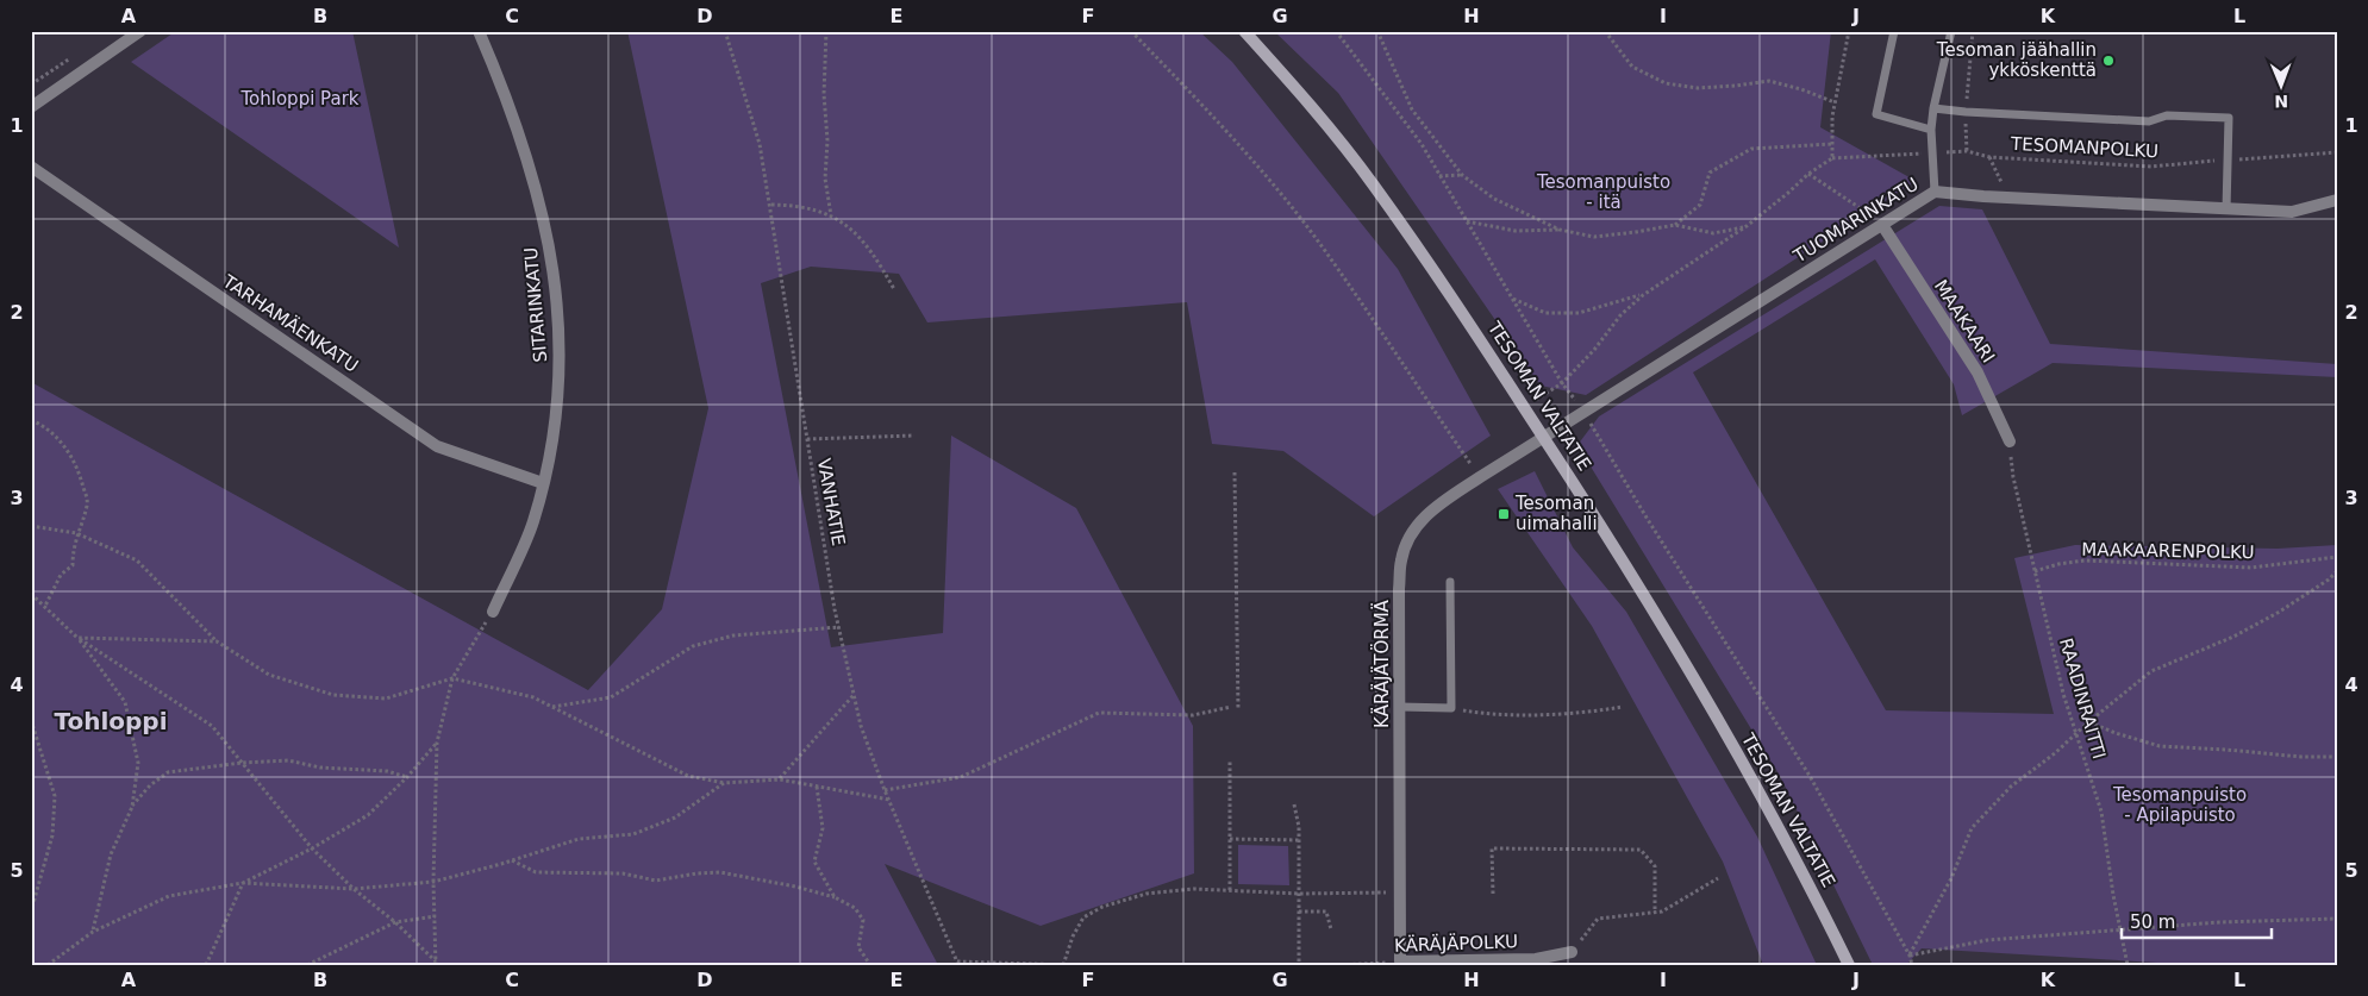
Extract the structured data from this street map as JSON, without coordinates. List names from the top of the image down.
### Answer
{
  "streets": {
    "main road": ["TESOMAN VALTATIE"],
    "street": [
      "TUOMARINKATU",
      "SITARINKATU",
      "MAAKAARI",
      "TARHAMÄENKATU",
      "KÄRÄJÄTÖRMÄ",
      "KÄRÄJÄPOLKU"
    ],
    "path": [
      "TESOMANPOLKU",
      "VANHATIE",
      "MAAKAARENPOLKU",
      "RAADINRAITTI"
    ]
  },
  "crossings": [
    ["TUOMARINKATU", "MAAKAARI"],
    ["TUOMARINKATU", "TESOMAN VALTATIE"],
    ["TUOMARINKATU", "KÄRÄJÄTÖRMÄ"],
    ["SITARINKATU", "TARHAMÄENKATU"],
    ["MAAKAARI", "RAADINRAITTI"],
    ["TESOMAN VALTATIE", "KÄRÄJÄTÖRMÄ"],
    ["MAAKAARENPOLKU", "RAADINRAITTI"],
    ["KÄRÄJÄTÖRMÄ", "KÄRÄJÄPOLKU"]
  ],
  "districts": ["Tohloppi"],
  "parks": ["Tohloppi Park", "Tesomanpuisto - itä", "Tesomanpuisto - Apilapuisto"],
  "places": {
    "other": ["Tesoman jäähallin ykköskenttä"],
    "transit": ["Tesoman uimahalli"]
  },
  "scale_bar": "50 m",
  "north": "bottom",
  "grid": {
    "columns": [
      "A",
      "B",
      "C",
      "D",
      "E",
      "F",
      "G",
      "H",
      "I",
      "J",
      "K",
      "L"
    ],
    "rows": [
      "1",
      "2",
      "3",
      "4",
      "5"
    ]
  }
}
